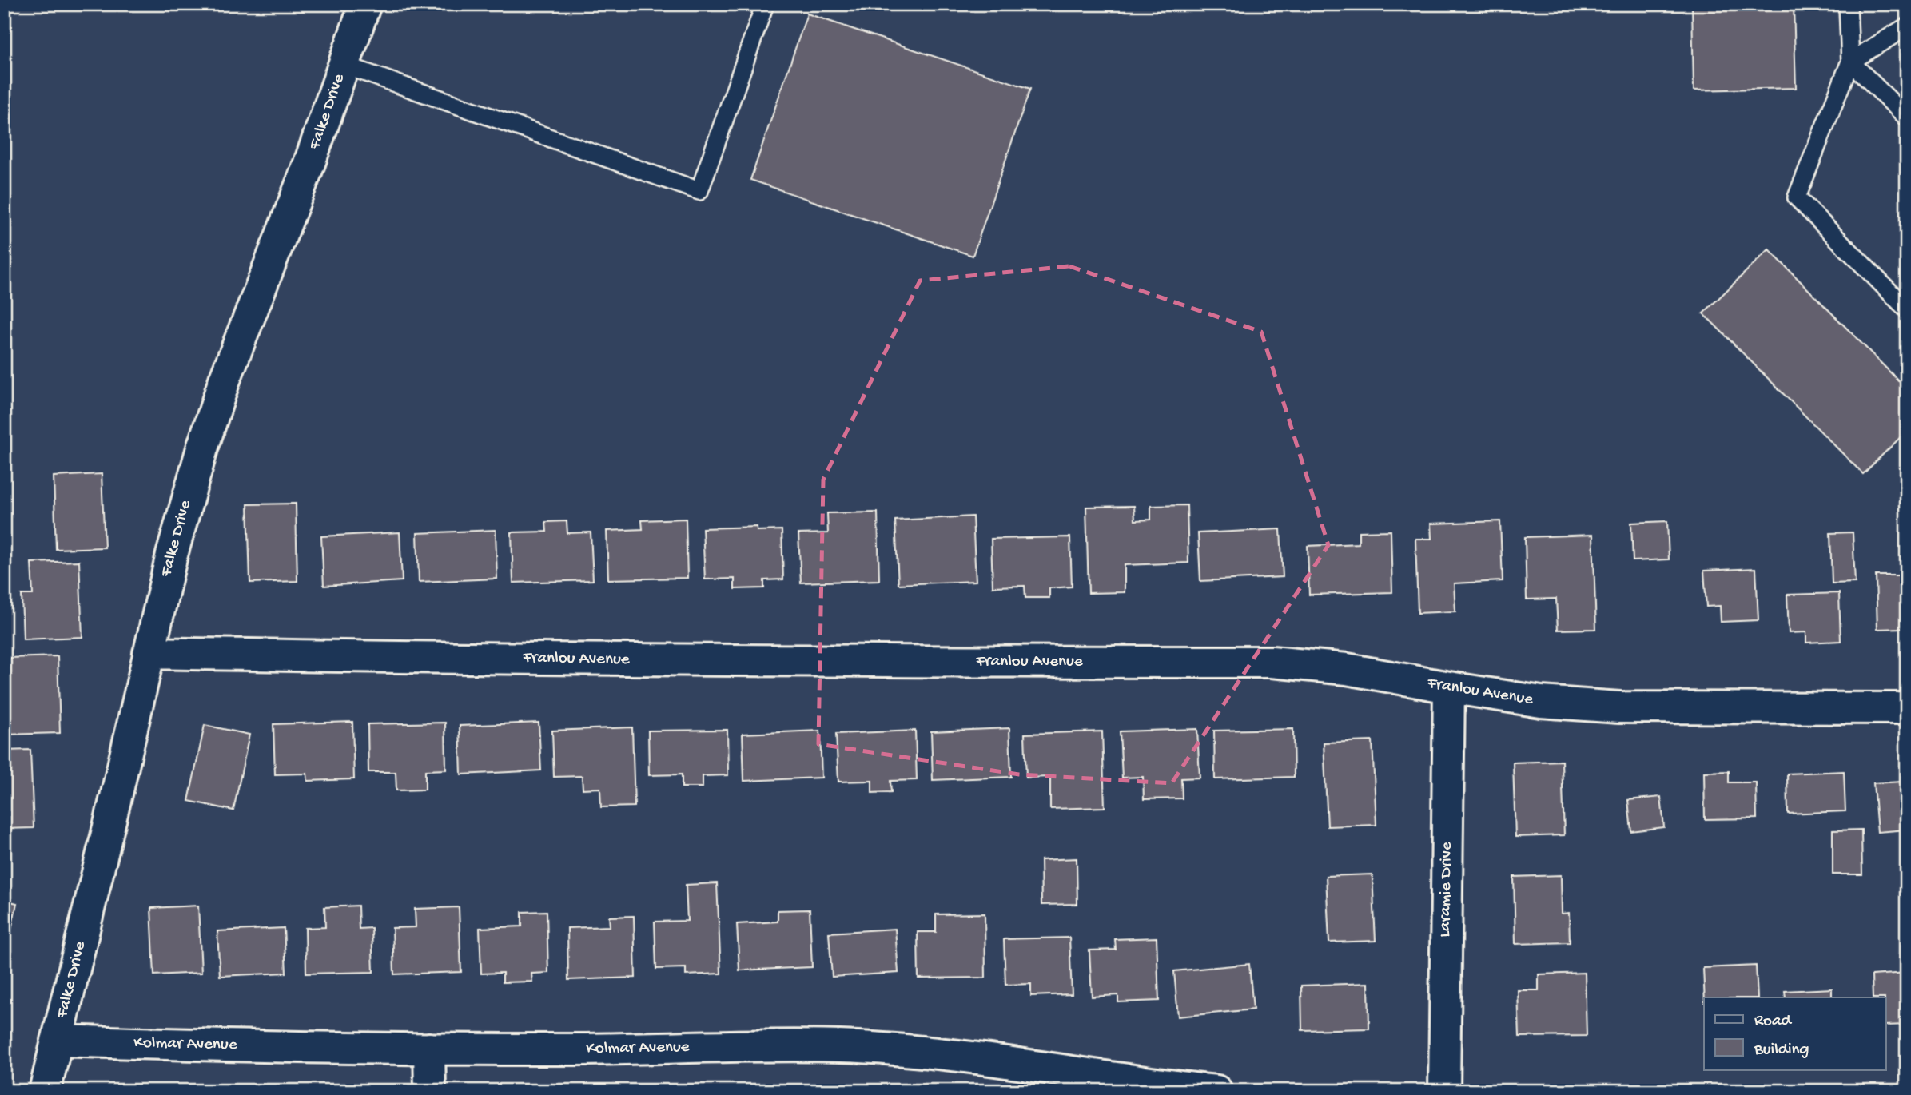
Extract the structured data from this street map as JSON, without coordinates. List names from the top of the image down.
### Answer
{
  "streets": {
    "street": [
      "Falke Drive",
      "Franlou Avenue",
      "Laramie Drive",
      "Kolmar Avenue"
    ]
  },
  "crossings": [
    ["Falke Drive", "Franlou Avenue"],
    ["Falke Drive", "Kolmar Avenue"],
    ["Franlou Avenue", "Laramie Drive"]
  ],
  "legend": ["Road", "Building"]
}
